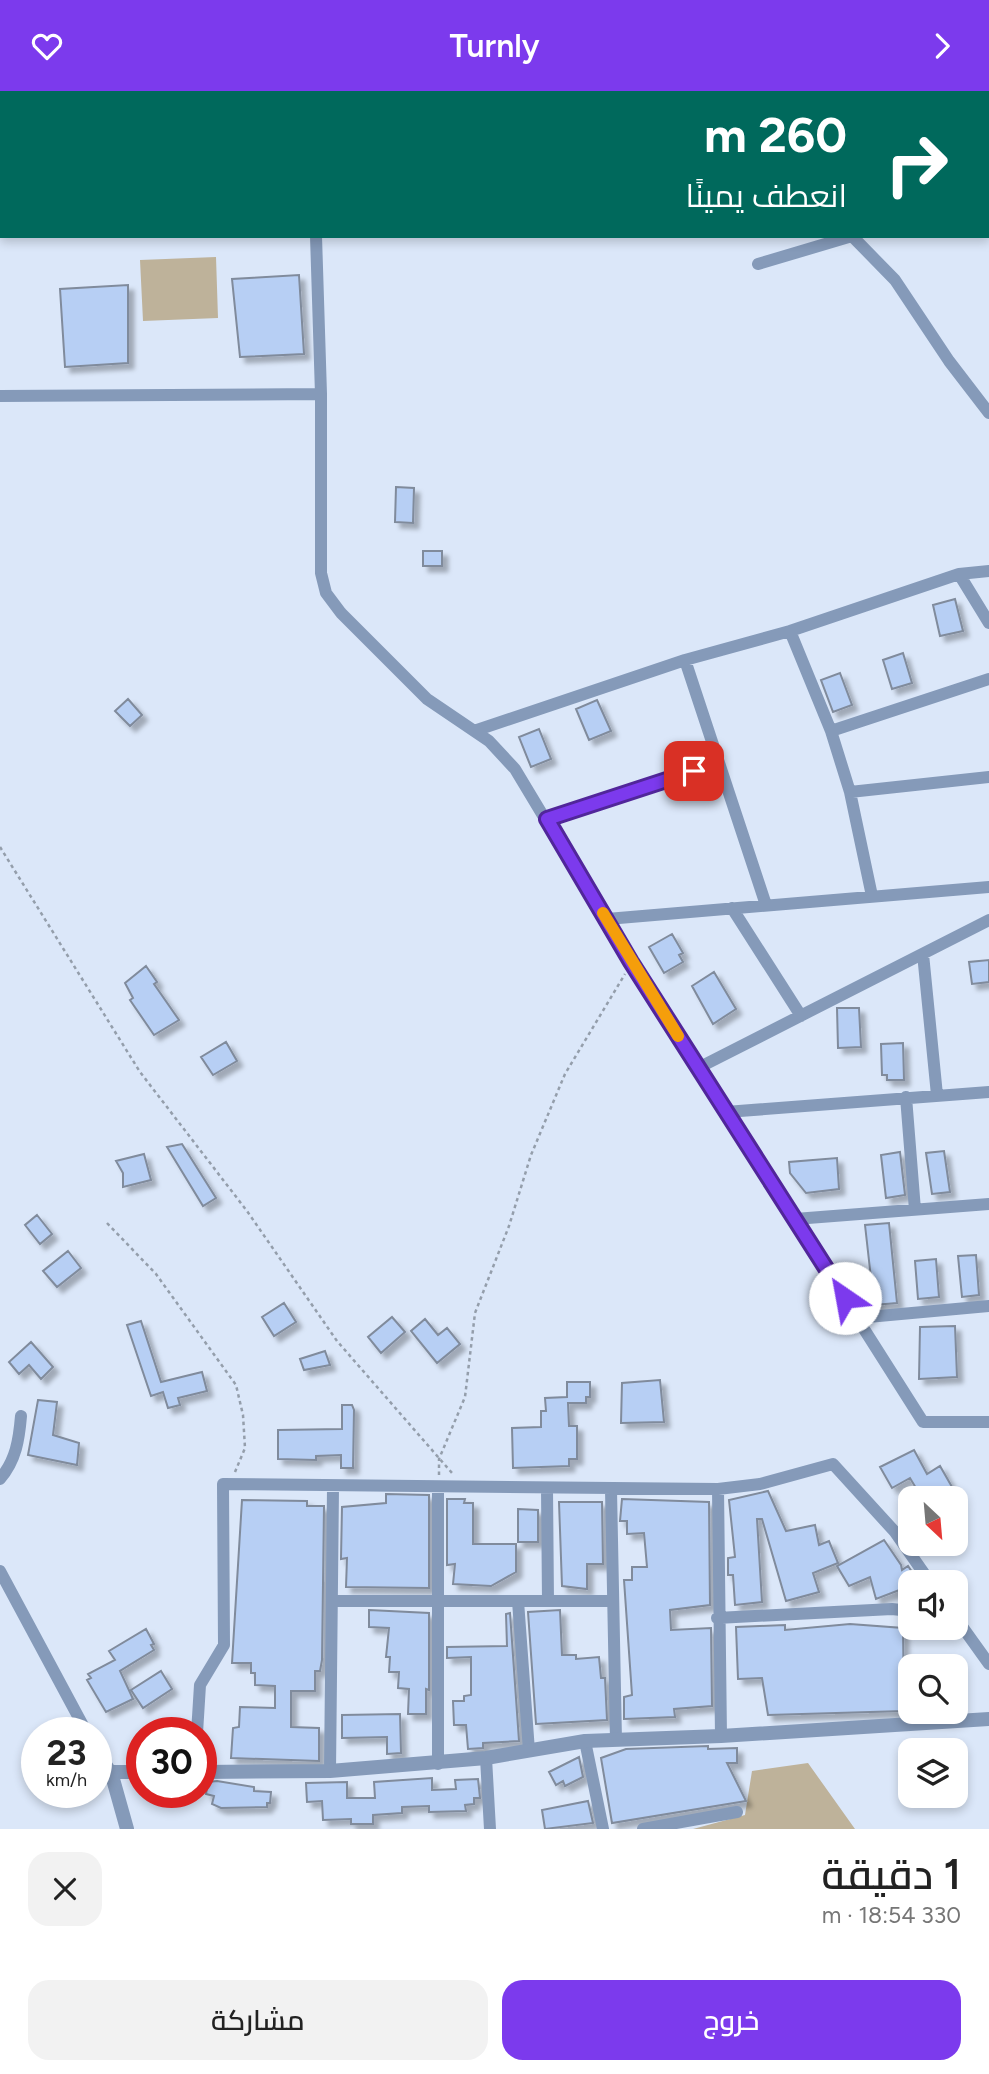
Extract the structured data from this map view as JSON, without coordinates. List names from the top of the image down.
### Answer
{
  "north": "bottom right",
  "page": {
    "header": "Turnly",
    "turn": ["260 m", "انعطف يمينًا"],
    "speed": "23 km/h",
    "limit": "30",
    "heading": ["1 دقيقة", "330 m · 18:54"],
    "buttons": ["خروج", "مشاركة"]
  }
}
